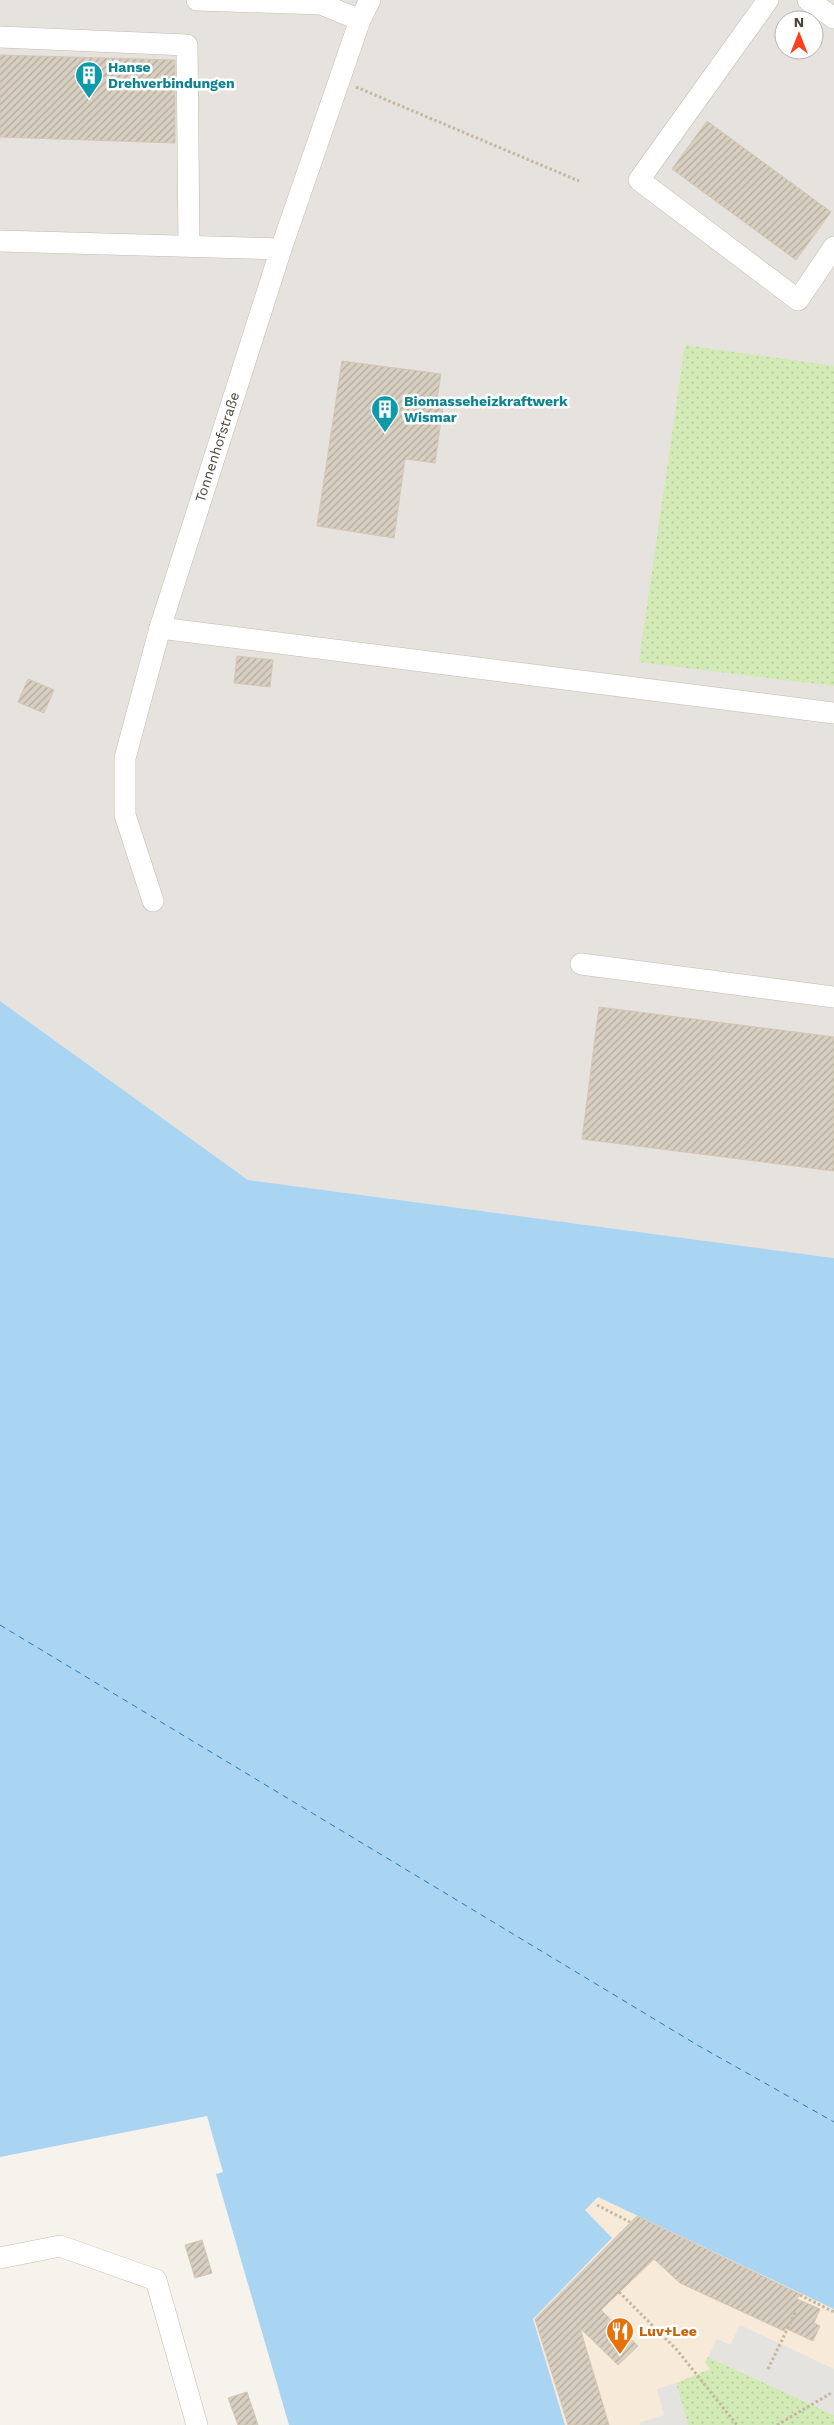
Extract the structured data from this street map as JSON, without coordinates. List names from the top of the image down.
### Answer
{
  "streets": {
    "lane": ["Tonnenhofstraße"]
  },
  "places": {
    "building": ["Hanse Drehverbindungen", "Biomasseheizkraftwerk Wismar"],
    "restaurant": ["Luv+Lee"]
  },
  "north": "top"
}
